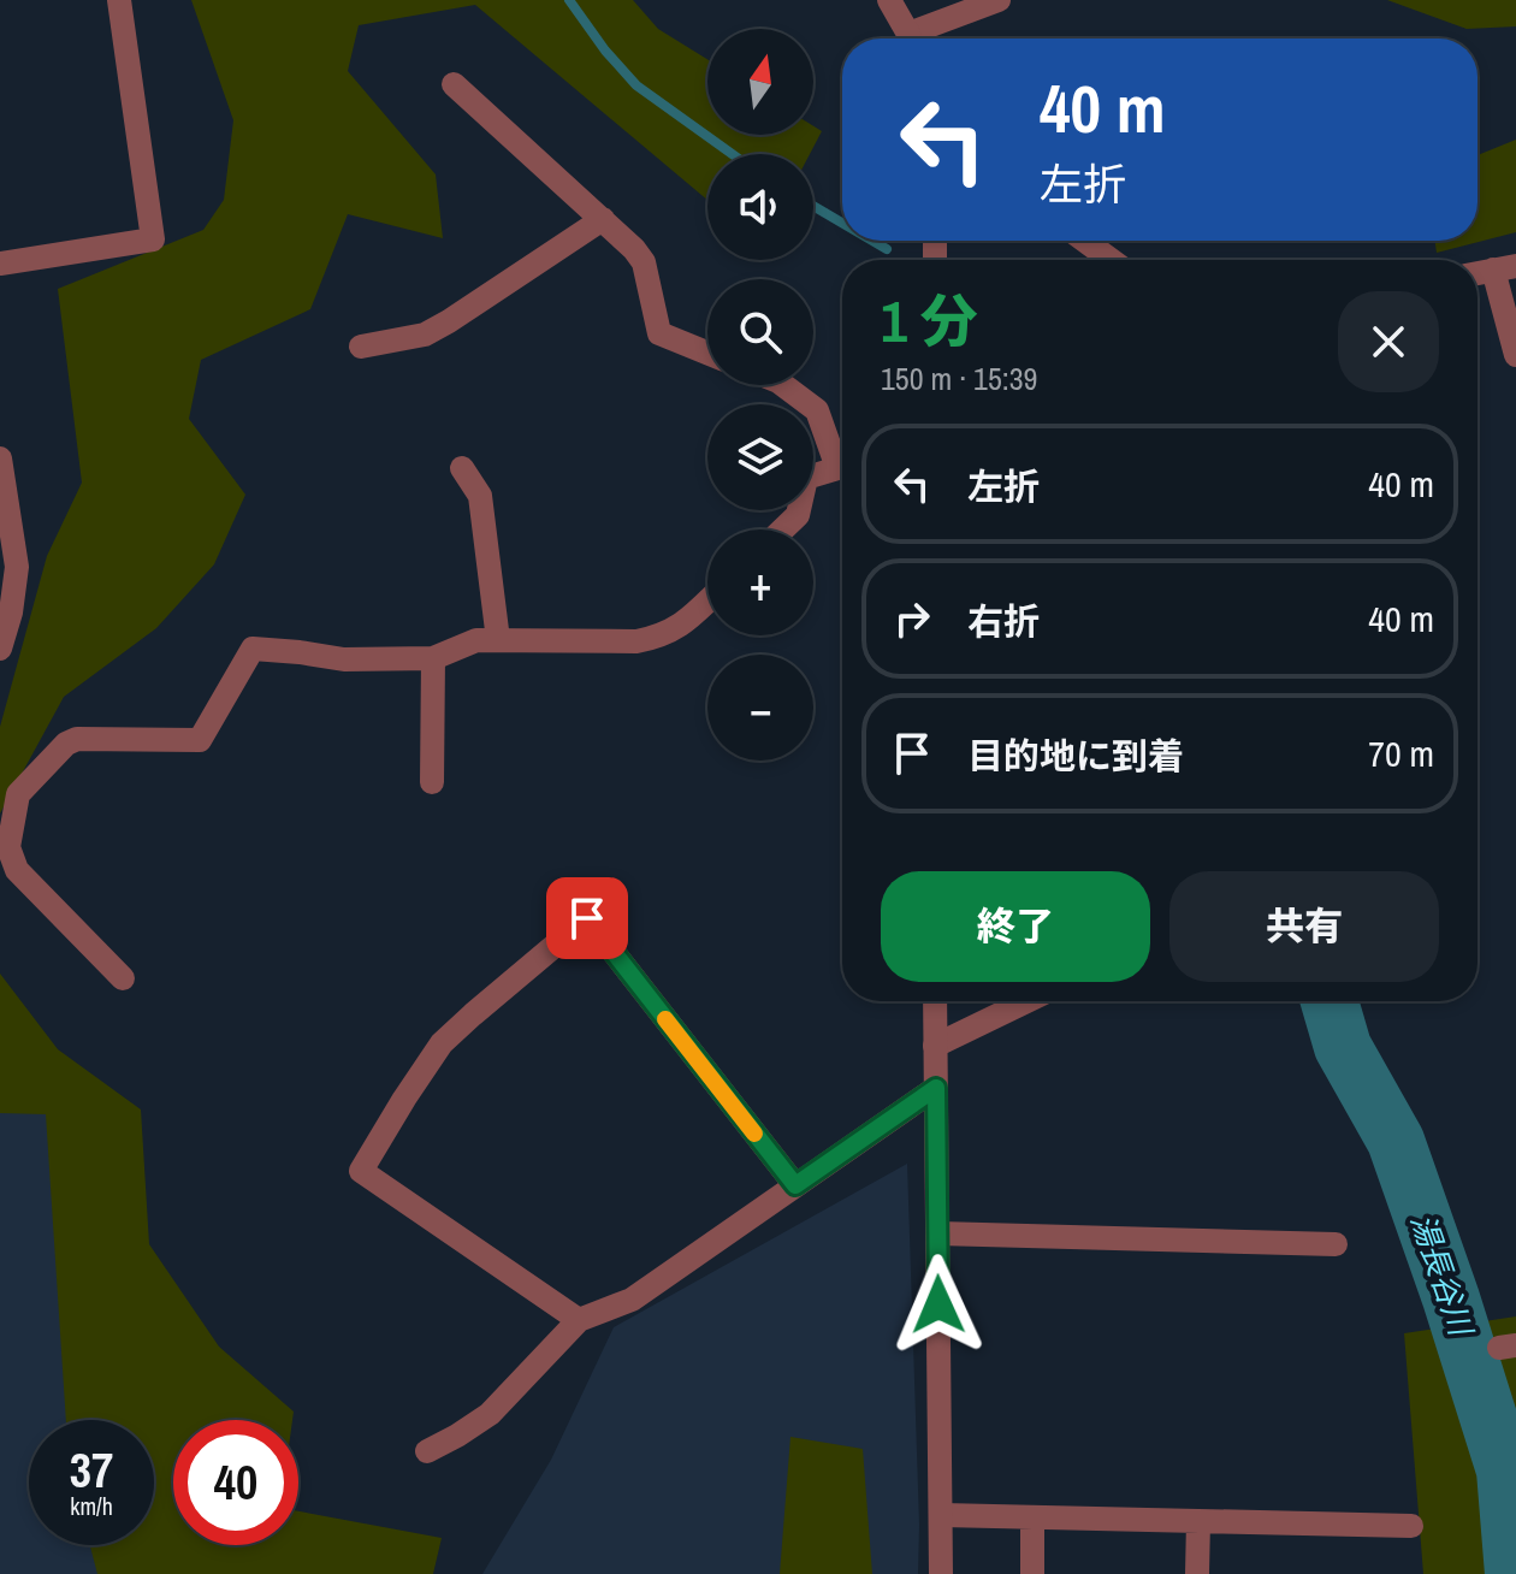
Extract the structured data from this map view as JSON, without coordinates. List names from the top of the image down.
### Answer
{
  "water": ["湯長谷川"],
  "north": "top",
  "page": {
    "map_buttons": ["+", "−"],
    "turn": ["40 m", "左折"],
    "heading": ["1 分", "150 m · 15:39"],
    "list": [
      {
        "name": "左折",
        "value": "40 m"
      },
      {
        "name": "右折",
        "value": "40 m"
      },
      {
        "name": "目的地に到着",
        "value": "70 m"
      }
    ],
    "buttons": ["終了", "共有"],
    "speed": "37 km/h",
    "limit": "40"
  }
}
